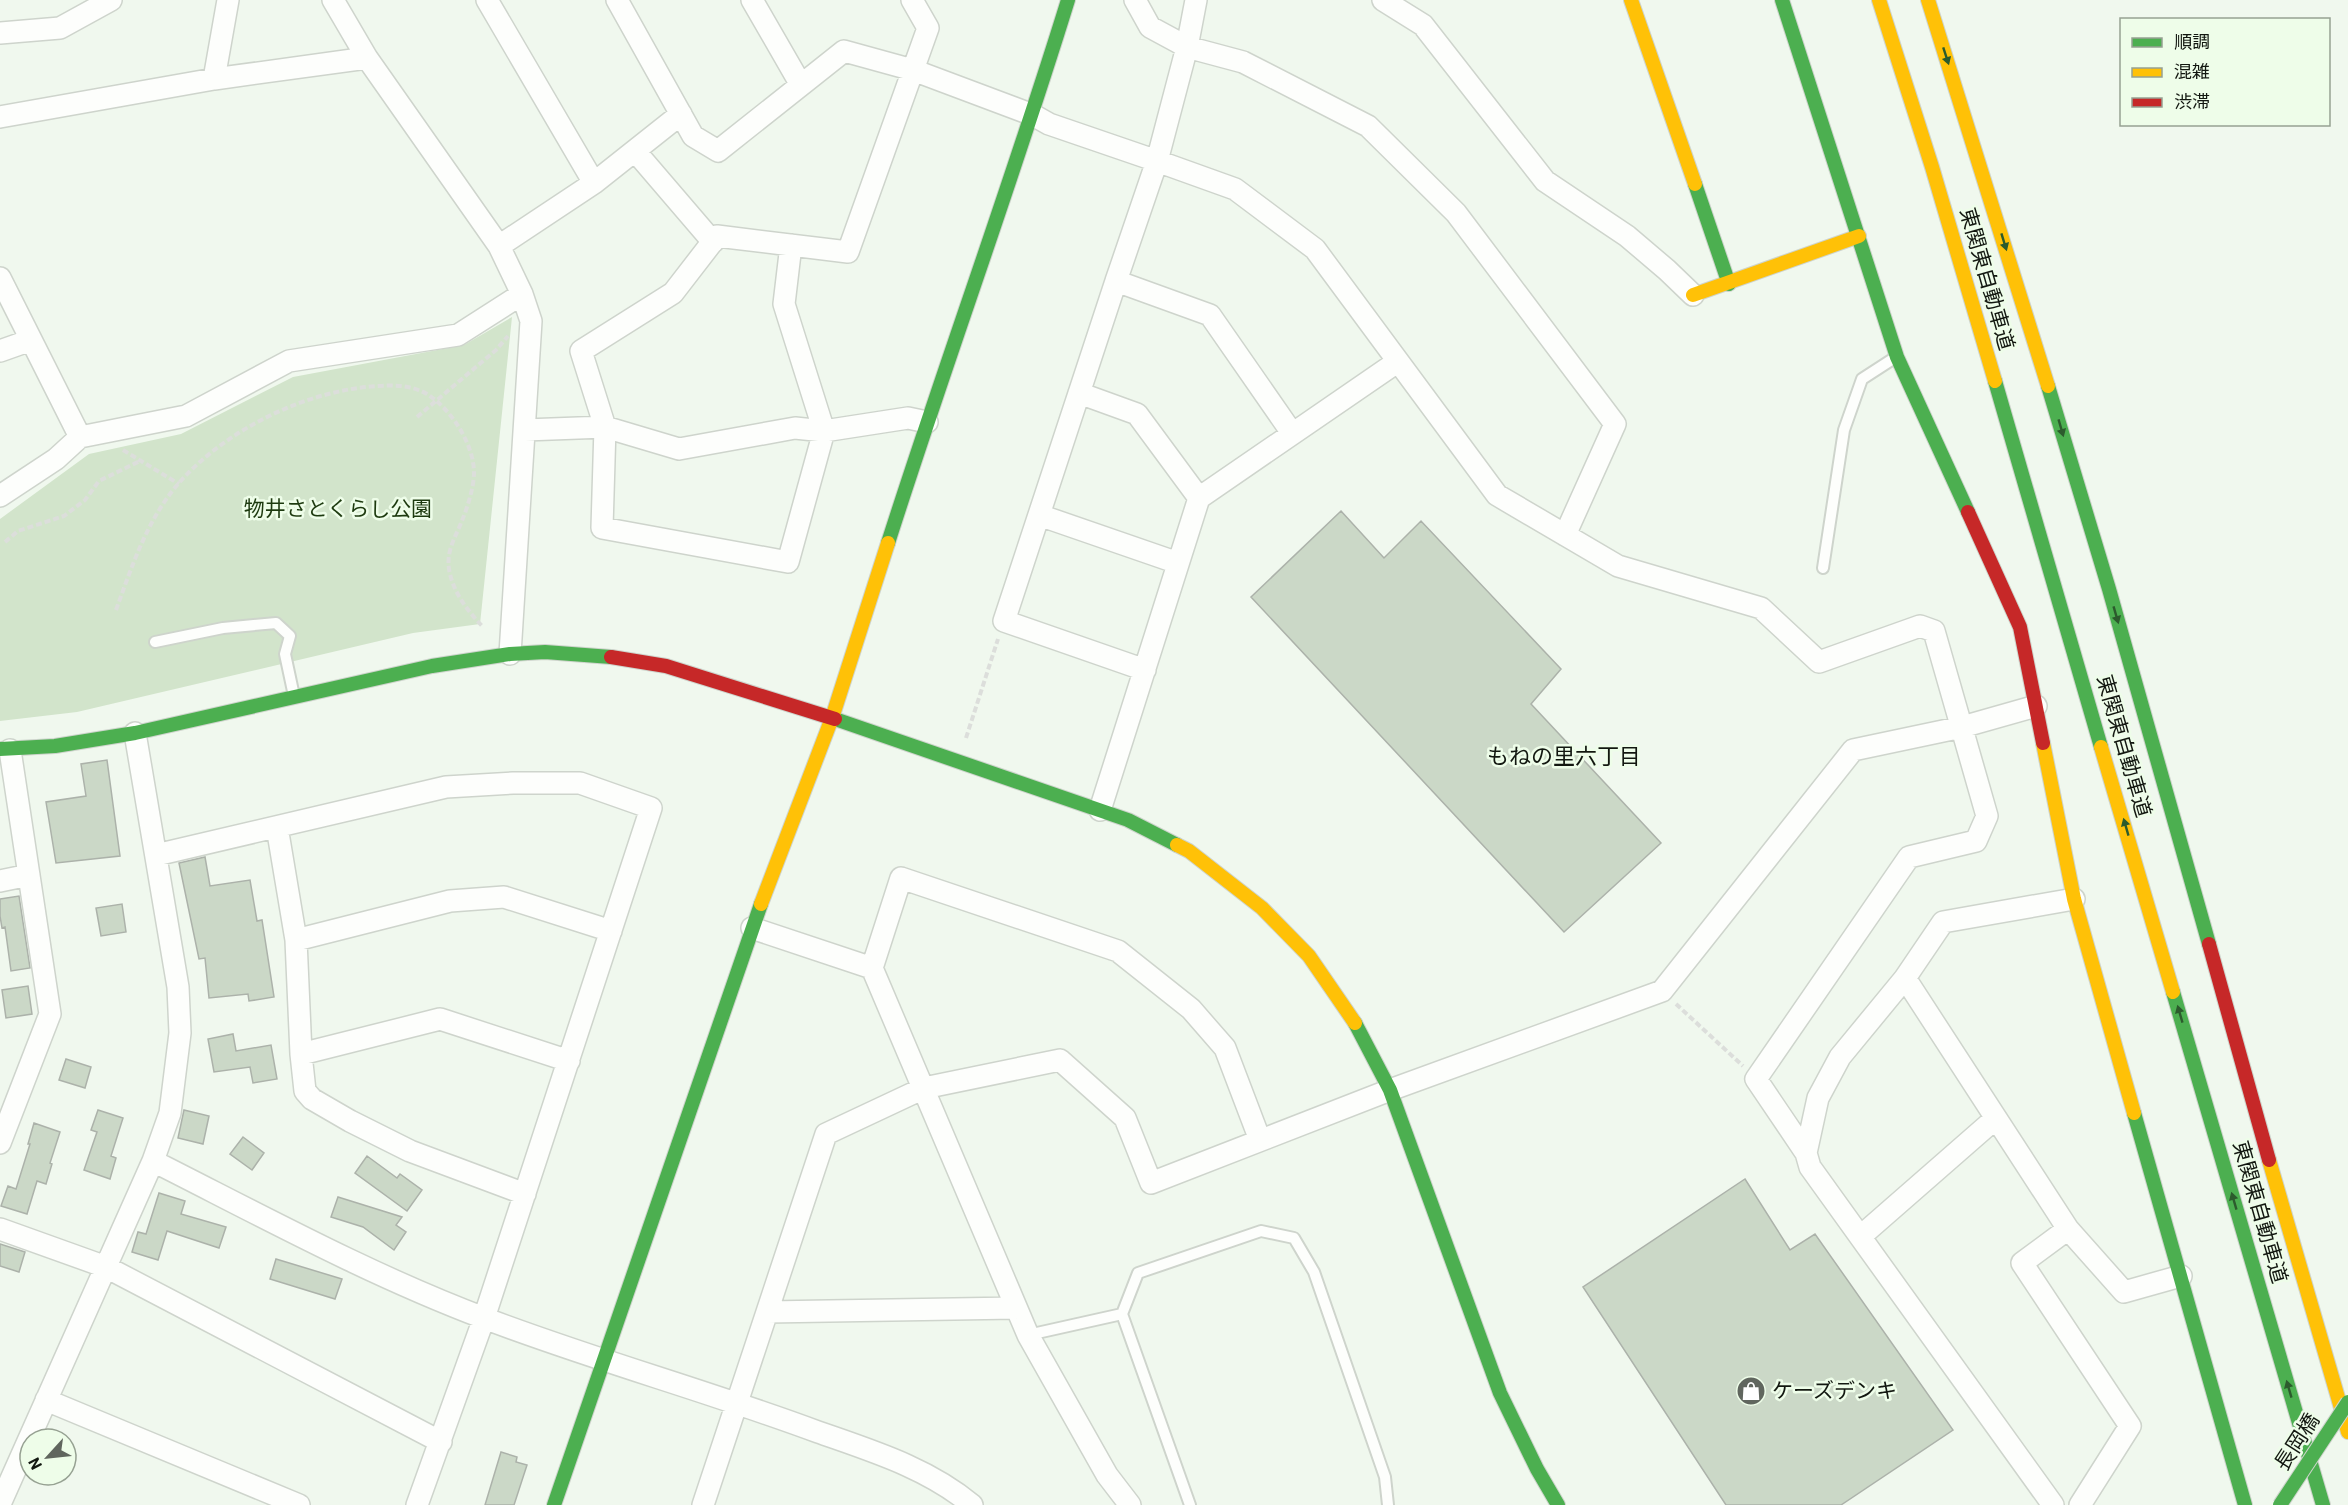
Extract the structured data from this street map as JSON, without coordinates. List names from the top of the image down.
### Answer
{
  "streets": {
    "main road": ["東関東自動車道", "長岡橋"]
  },
  "districts": ["もねの里六丁目"],
  "parks": ["物井さとくらし公園"],
  "places": {
    "shop": ["ケーズデンキ"]
  },
  "legend": ["順調", "混雑", "渋滞"],
  "north": "bottom left"
}
